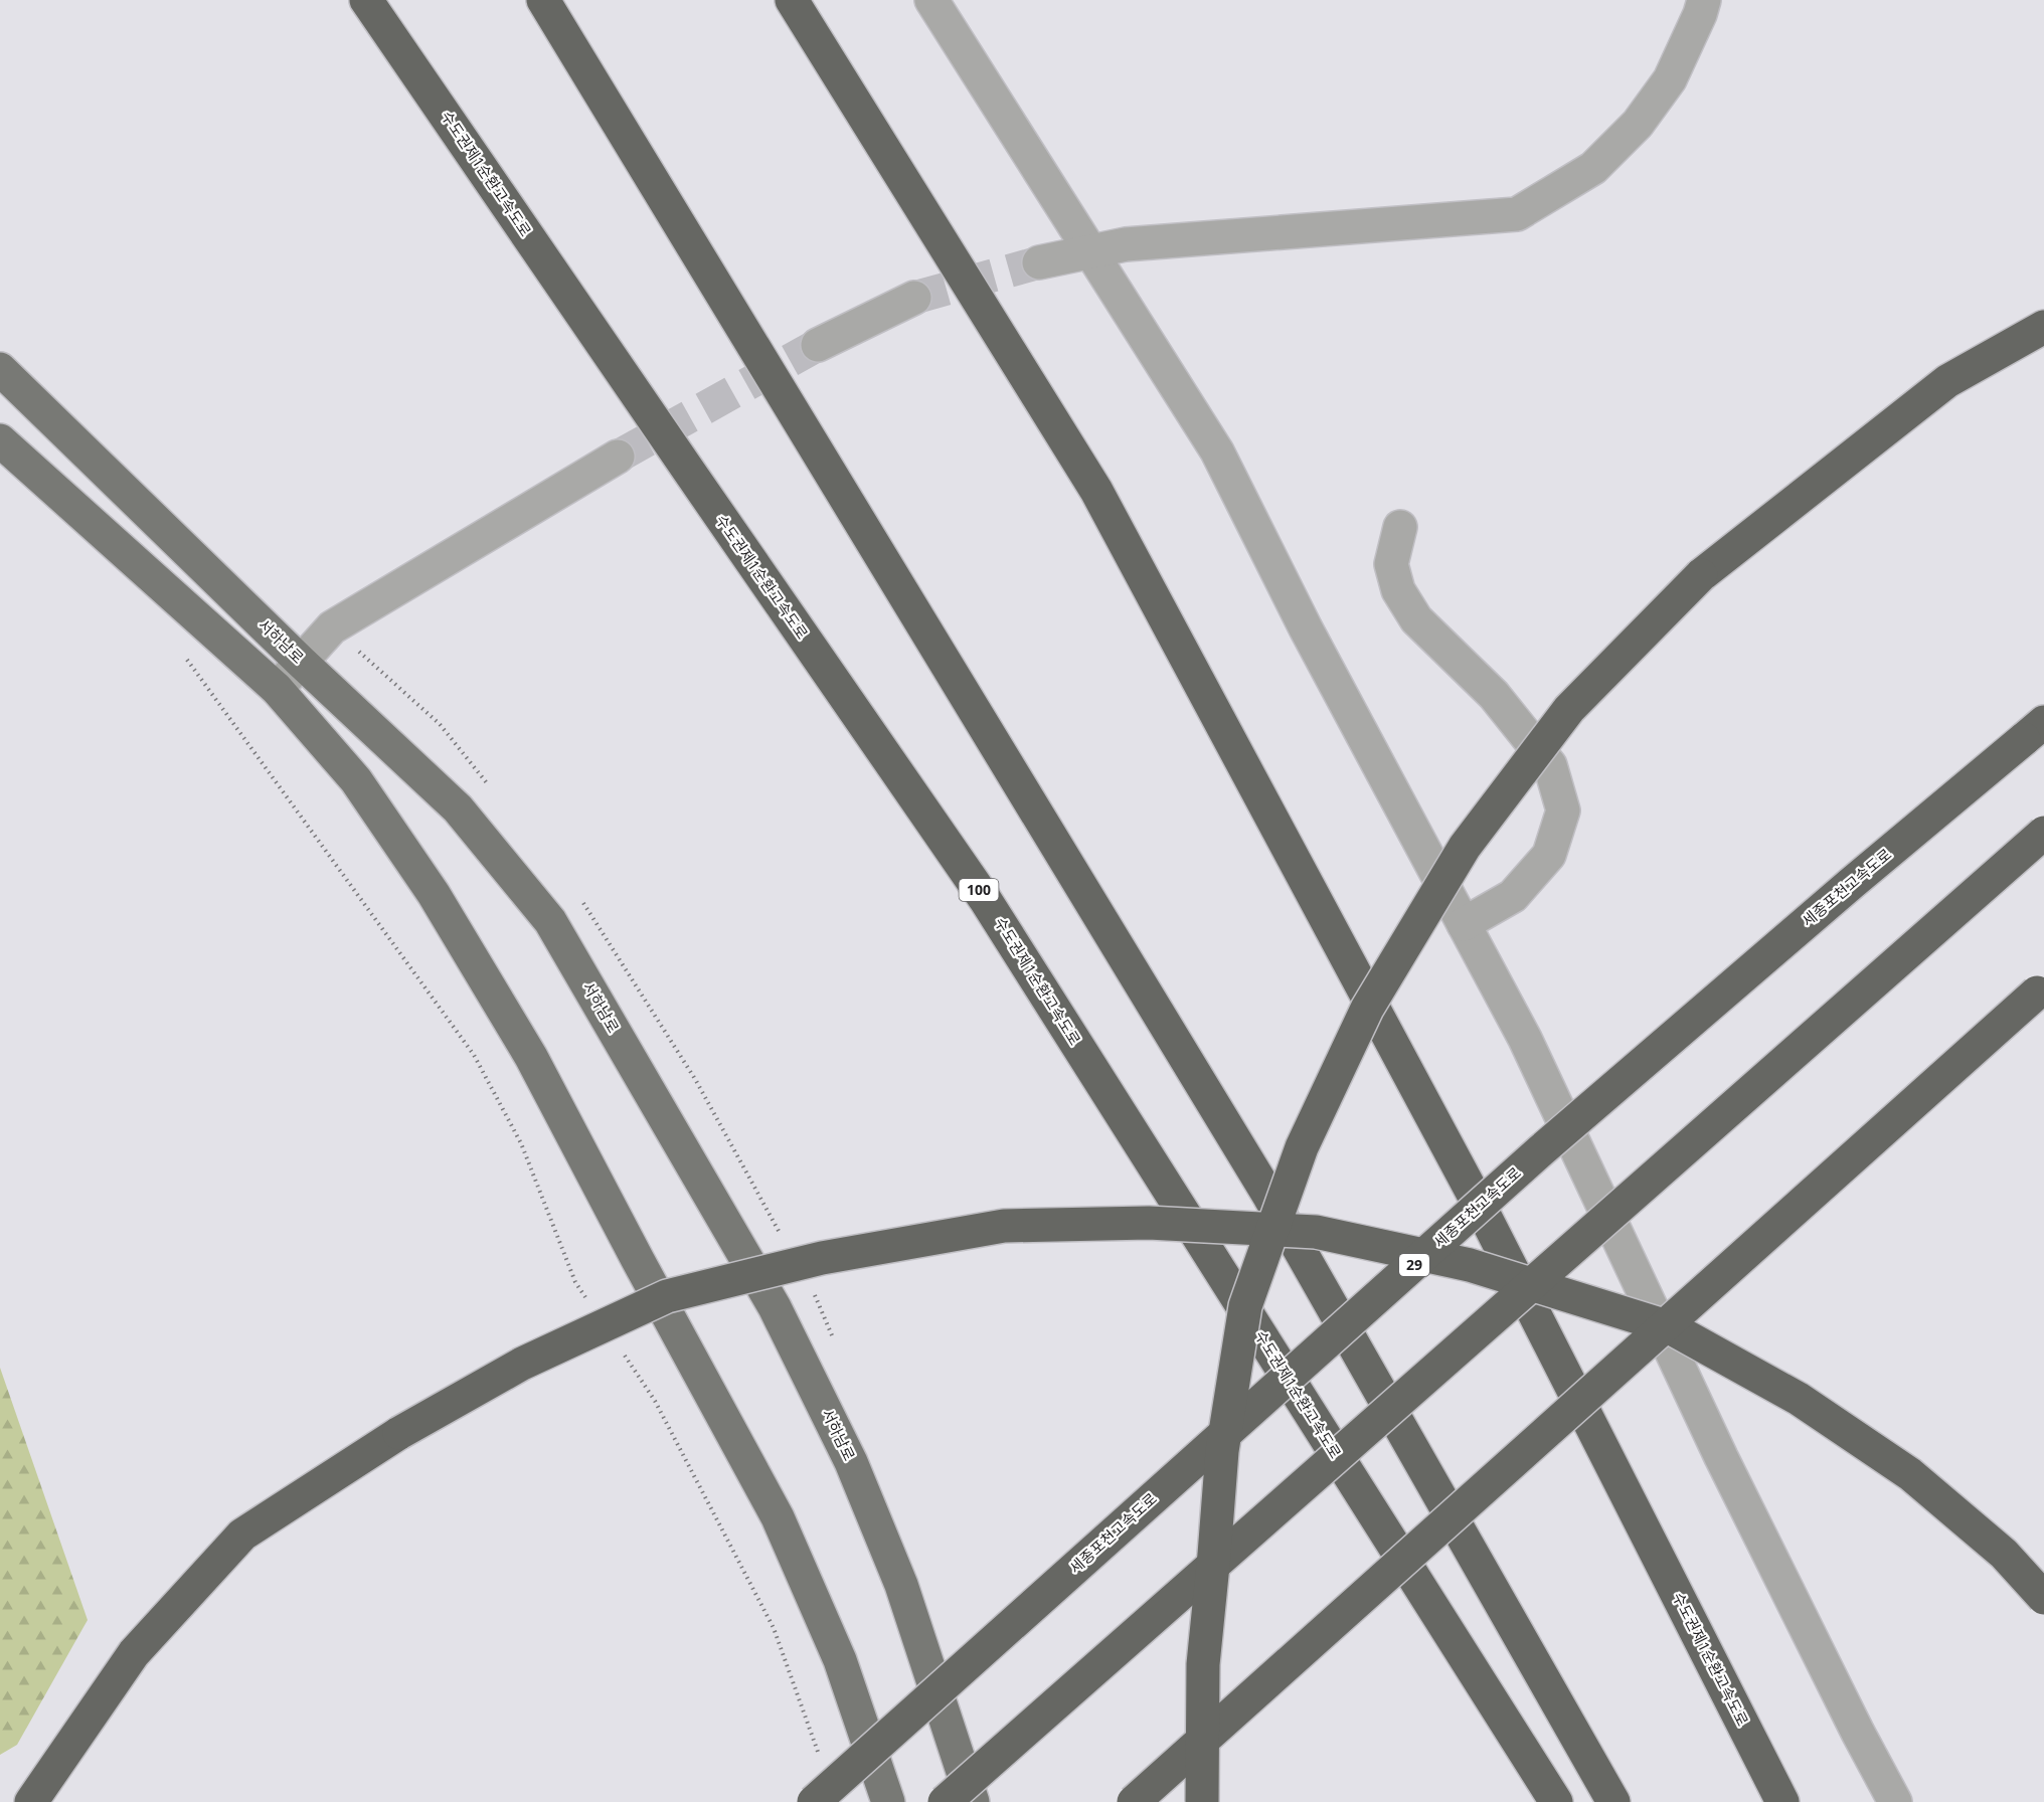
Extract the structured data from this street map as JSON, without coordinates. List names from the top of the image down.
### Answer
{
  "streets": {
    "highway": [
      "수도권제1순환고속도로",
      "세종포천고속도로",
      "100",
      "29"
    ],
    "main road": ["서하남로"]
  }
}
